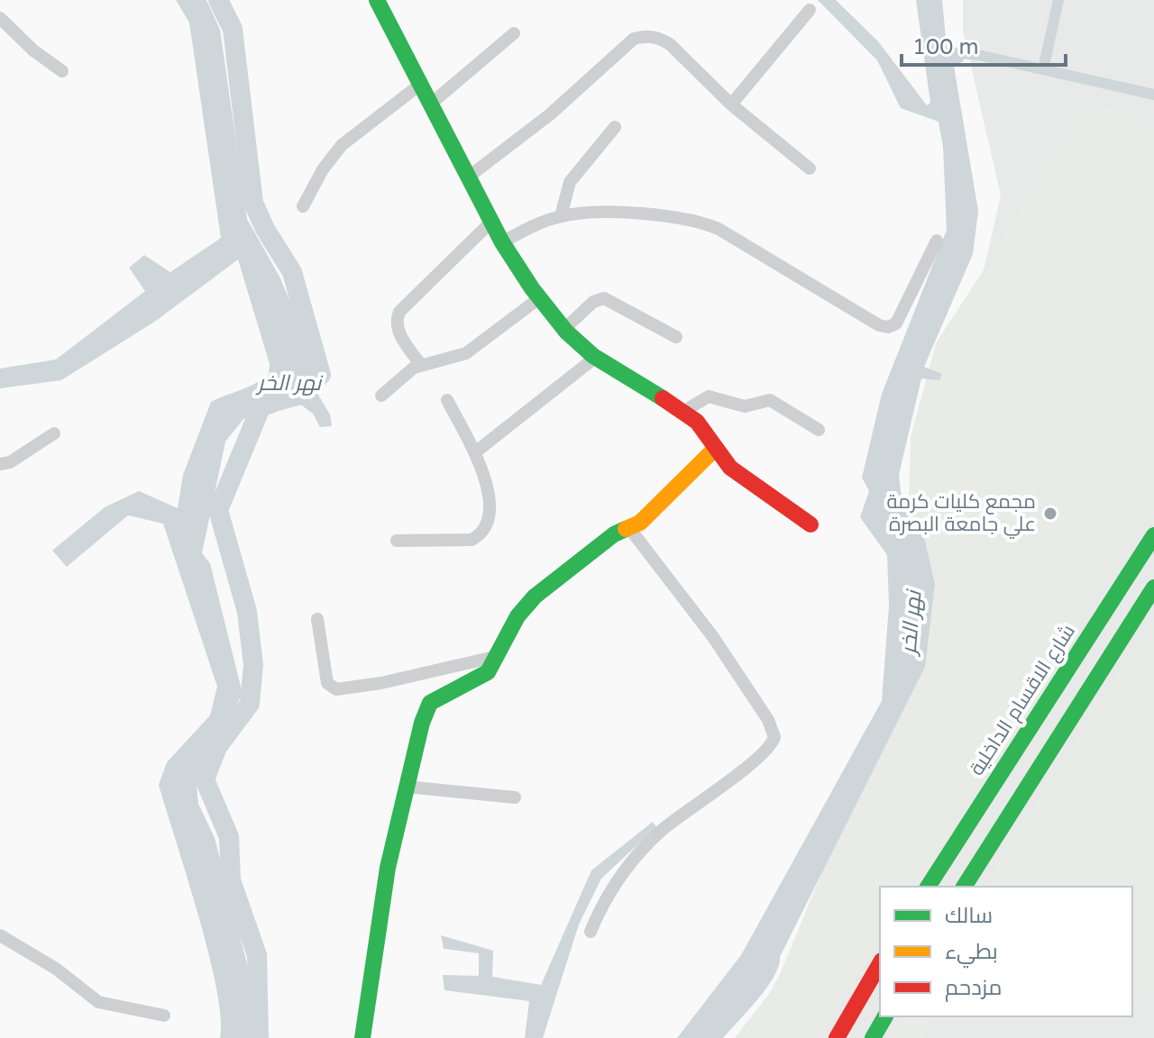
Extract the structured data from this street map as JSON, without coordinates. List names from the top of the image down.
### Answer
{
  "streets": {
    "street": ["شارع الاقسام الداخلية"]
  },
  "water": ["نهر الخر"],
  "places": ["مجمع كليات كرمة علي جامعة البصرة"],
  "legend": ["سالك", "بطيء", "مزدحم"],
  "scale_bar": "100 m"
}
